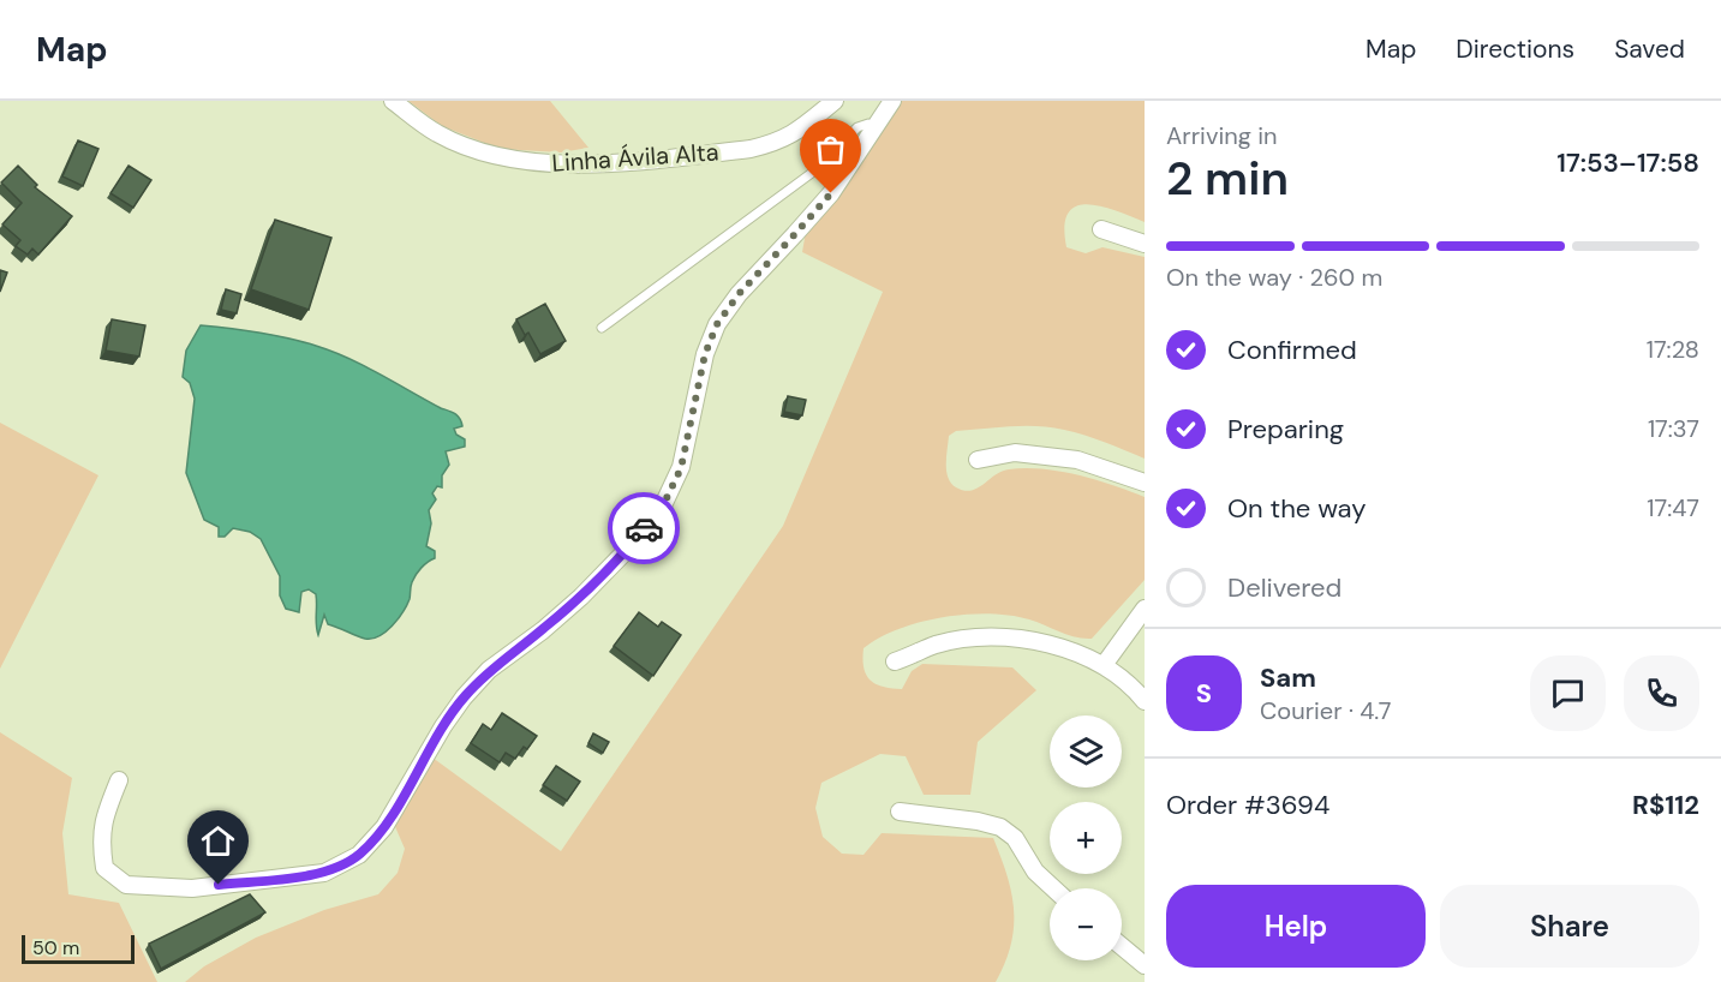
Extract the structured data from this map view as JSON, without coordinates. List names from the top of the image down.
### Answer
{
  "streets": {
    "street": ["Linha Ávila Alta"]
  },
  "scale_bar": "50 m",
  "page": {
    "header": "Map",
    "nav": ["Map", "Directions", "Saved"],
    "heading": ["2 min", "Arriving in", "17:53–17:58"],
    "panel": [
      "Sam",
      "Courier · 4.7",
      "Order #3694",
      "R$112"
    ],
    "bar": "On the way · 260 m",
    "list": [
      ["Confirmed", "17:28"],
      ["Preparing", "17:37"],
      ["On the way", "17:47"],
      "Delivered"
    ],
    "round": "S",
    "map_buttons": ["+", "−"],
    "buttons": ["Help", "Share"],
    "scale": "50 m"
  }
}
